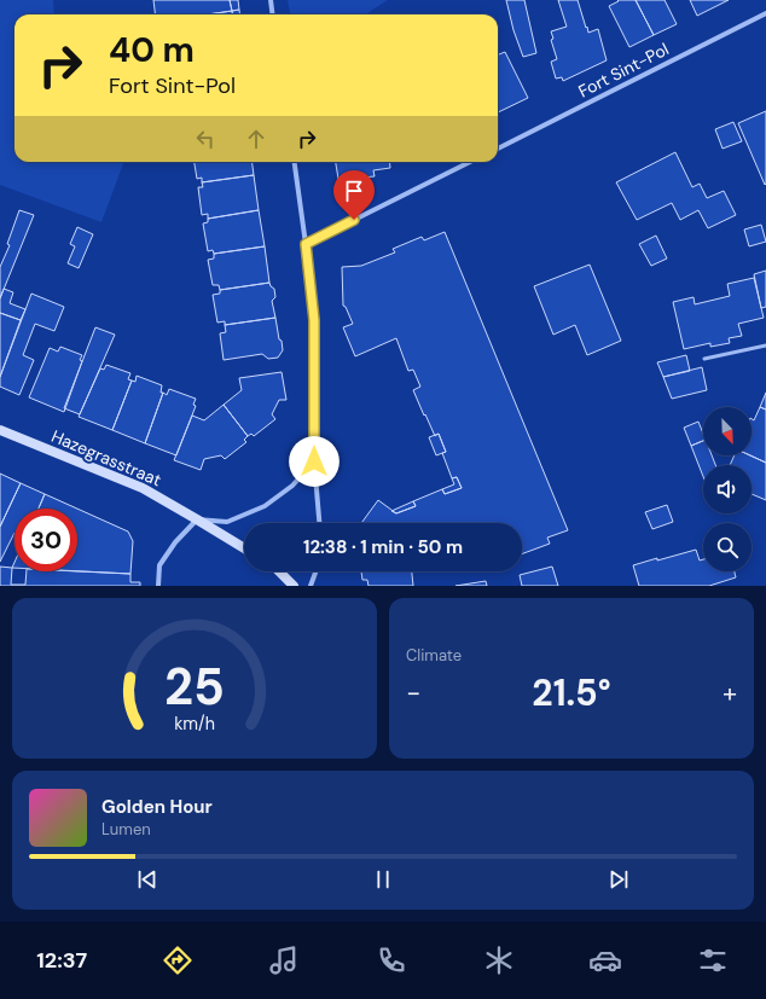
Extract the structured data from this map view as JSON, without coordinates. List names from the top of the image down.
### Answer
{
  "streets": {
    "street": ["Fort Sint-Pol", "Hazegrasstraat"]
  },
  "north": "bottom right",
  "page": {
    "turn": ["40 m", "Fort Sint-Pol"],
    "limit": "30",
    "trip": "12:38 · 1 min · 50 m",
    "tile": "Climate",
    "heat": ["−", "21.5°", "+"],
    "song": ["Golden Hour", "Lumen"],
    "tabs": "12:37",
    "gauge": ["25", "km/h"]
  }
}
